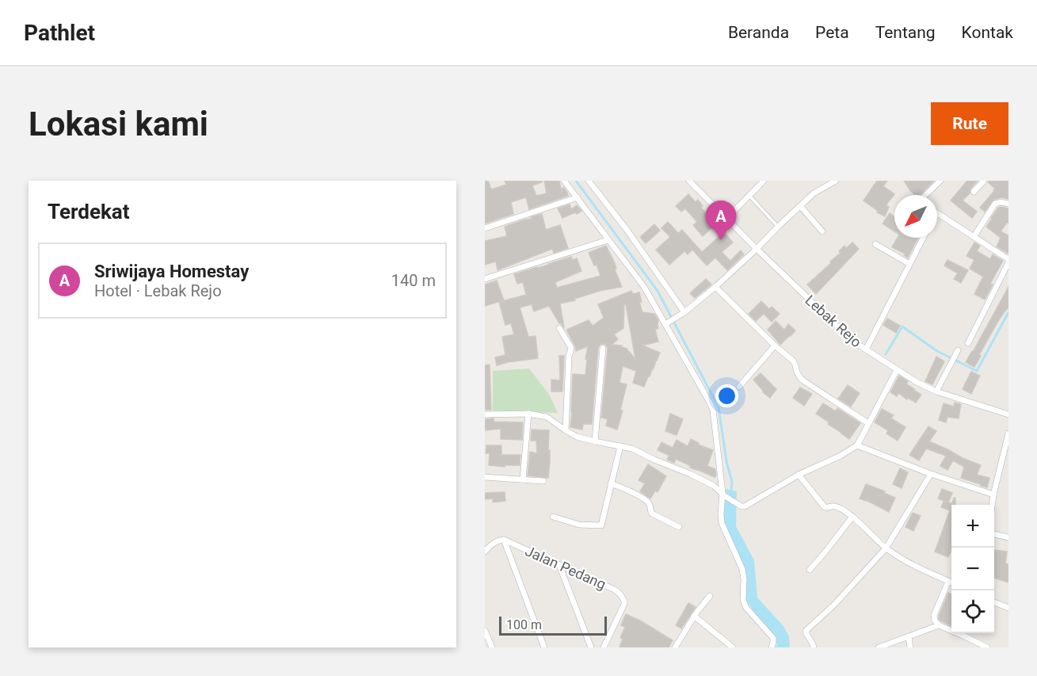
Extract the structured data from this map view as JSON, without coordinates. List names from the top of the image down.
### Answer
{
  "streets": {
    "street": ["Lebak Rejo", "Jalan Pedang"]
  },
  "scale_bar": "100 m",
  "north": "bottom left",
  "page": {
    "header": "Pathlet",
    "nav": [
      "Beranda",
      "Peta",
      "Tentang",
      "Kontak"
    ],
    "buttons": "Rute",
    "title": "Lokasi kami",
    "heading": "Terdekat",
    "pins": "A",
    "list": [
      {
        "mark": "A",
        "name": "Sriwijaya Homestay",
        "note": "Hotel · Lebak Rejo",
        "value": "140 m"
      }
    ],
    "map_buttons": ["+", "−"],
    "scale": "100 m"
  }
}
